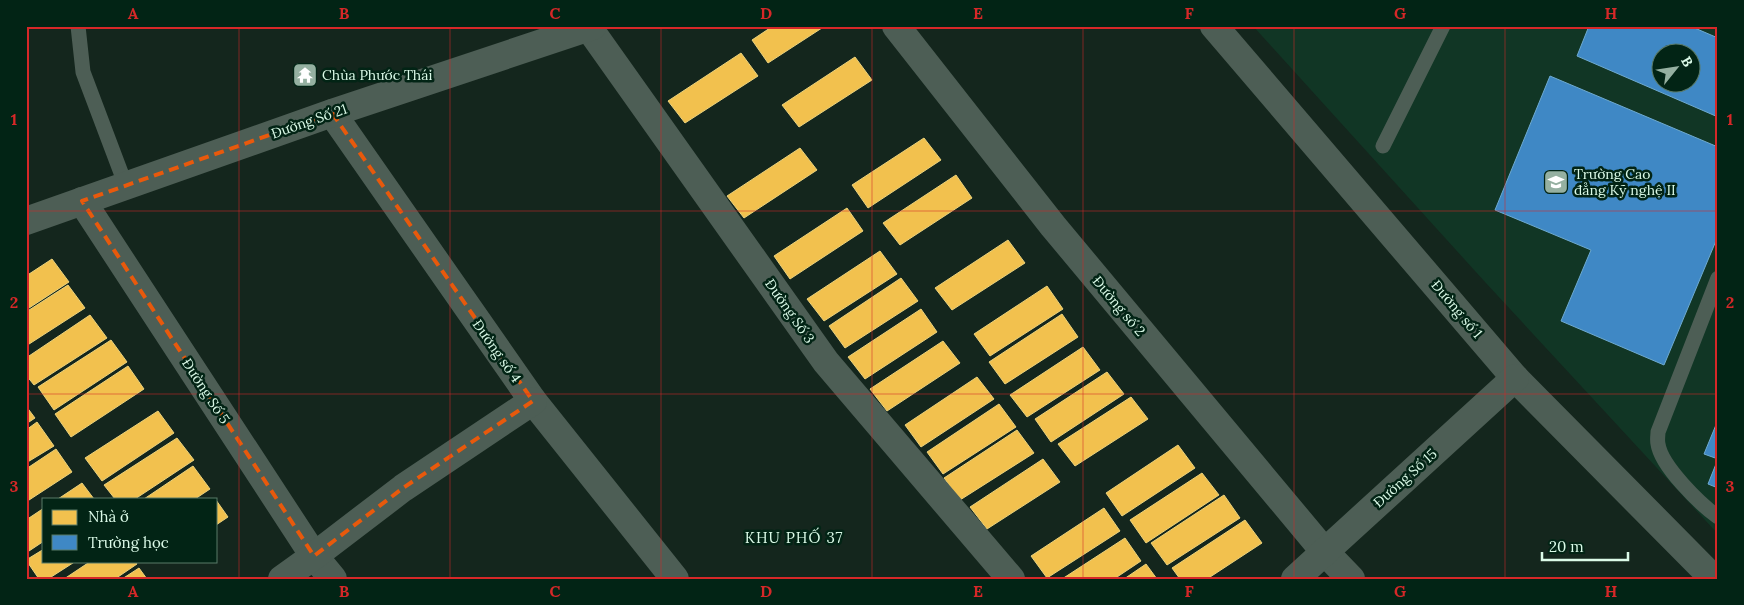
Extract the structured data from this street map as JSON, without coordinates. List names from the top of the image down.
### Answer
{
  "streets": {
    "street": [
      "Đường Số 21",
      "Đường số 2",
      "Đường số 1",
      "Đường Số 3",
      "Đường số 4",
      "Đường Số 5",
      "Đường Số 15"
    ]
  },
  "crossings": [
    ["Đường Số 21", "Đường Số 3"],
    ["Đường Số 21", "Đường số 4"],
    ["Đường Số 21", "Đường Số 5"],
    ["Đường số 2", "Đường Số 15"],
    ["Đường số 1", "Đường Số 15"]
  ],
  "districts": ["KHU PHỐ 37"],
  "places": {
    "temple": ["Chùa Phước Thái"],
    "school or university": ["Trường Cao đẳng Kỹ nghệ II"]
  },
  "legend": ["Nhà ở", "Trường học"],
  "scale_bar": "20 m",
  "north": "top right",
  "grid": {
    "columns": [
      "A",
      "B",
      "C",
      "D",
      "E",
      "F",
      "G",
      "H"
    ],
    "rows": ["1", "2", "3"]
  }
}
